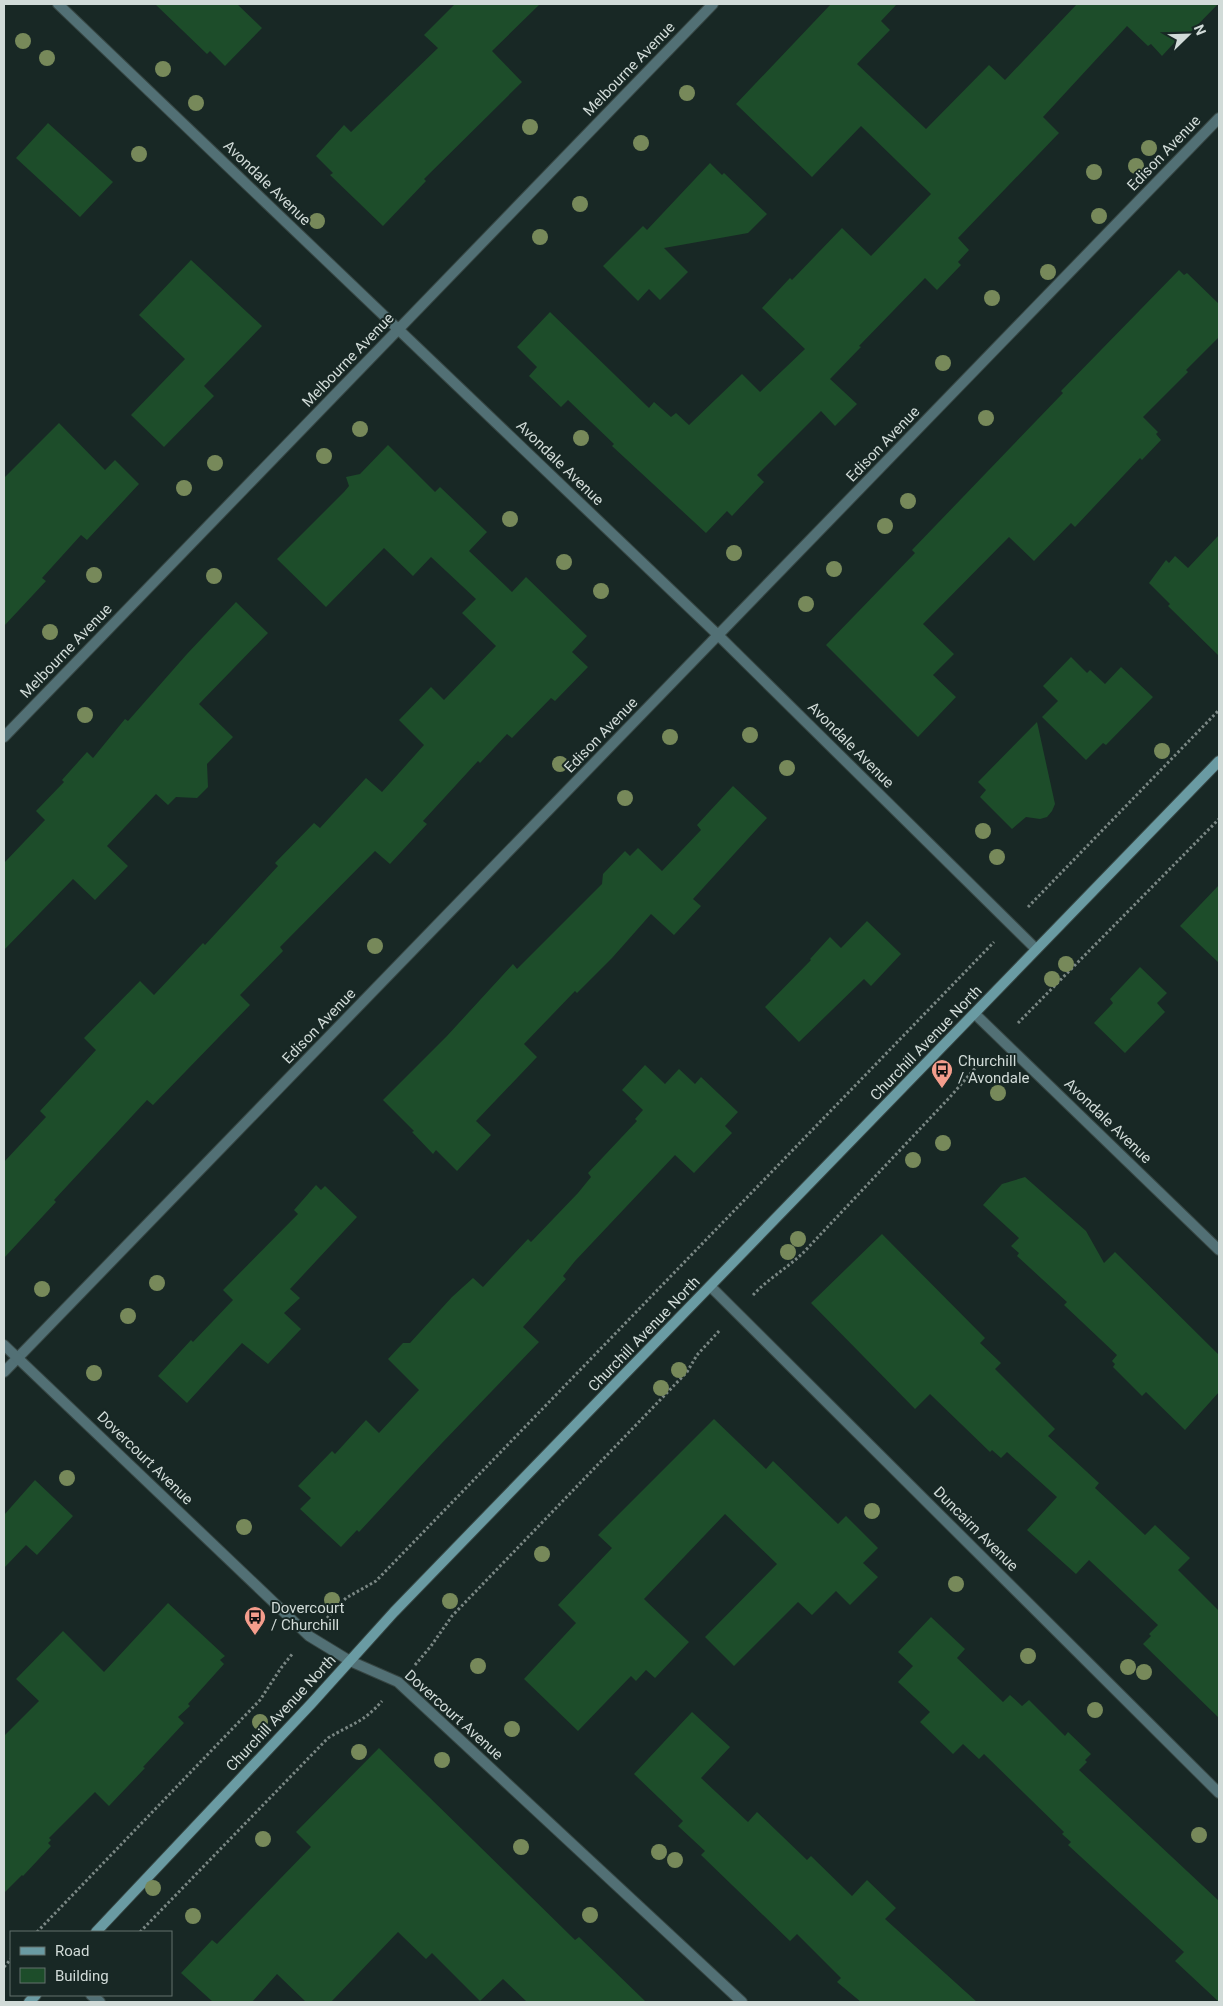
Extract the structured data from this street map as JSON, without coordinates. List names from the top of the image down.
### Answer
{
  "streets": {
    "main road": ["Churchill Avenue North"],
    "street": [
      "Melbourne Avenue",
      "Edison Avenue",
      "Avondale Avenue",
      "Dovercourt Avenue",
      "Duncairn Avenue"
    ]
  },
  "crossings": [
    ["Melbourne Avenue", "Avondale Avenue"],
    ["Edison Avenue", "Avondale Avenue"],
    ["Edison Avenue", "Dovercourt Avenue"],
    ["Avondale Avenue", "Churchill Avenue North"],
    ["Churchill Avenue North", "Dovercourt Avenue"],
    ["Churchill Avenue North", "Duncairn Avenue"]
  ],
  "places": {
    "bus stop": ["Churchill / Avondale", "Dovercourt / Churchill"]
  },
  "legend": ["Road", "Building"],
  "north": "top right"
}
